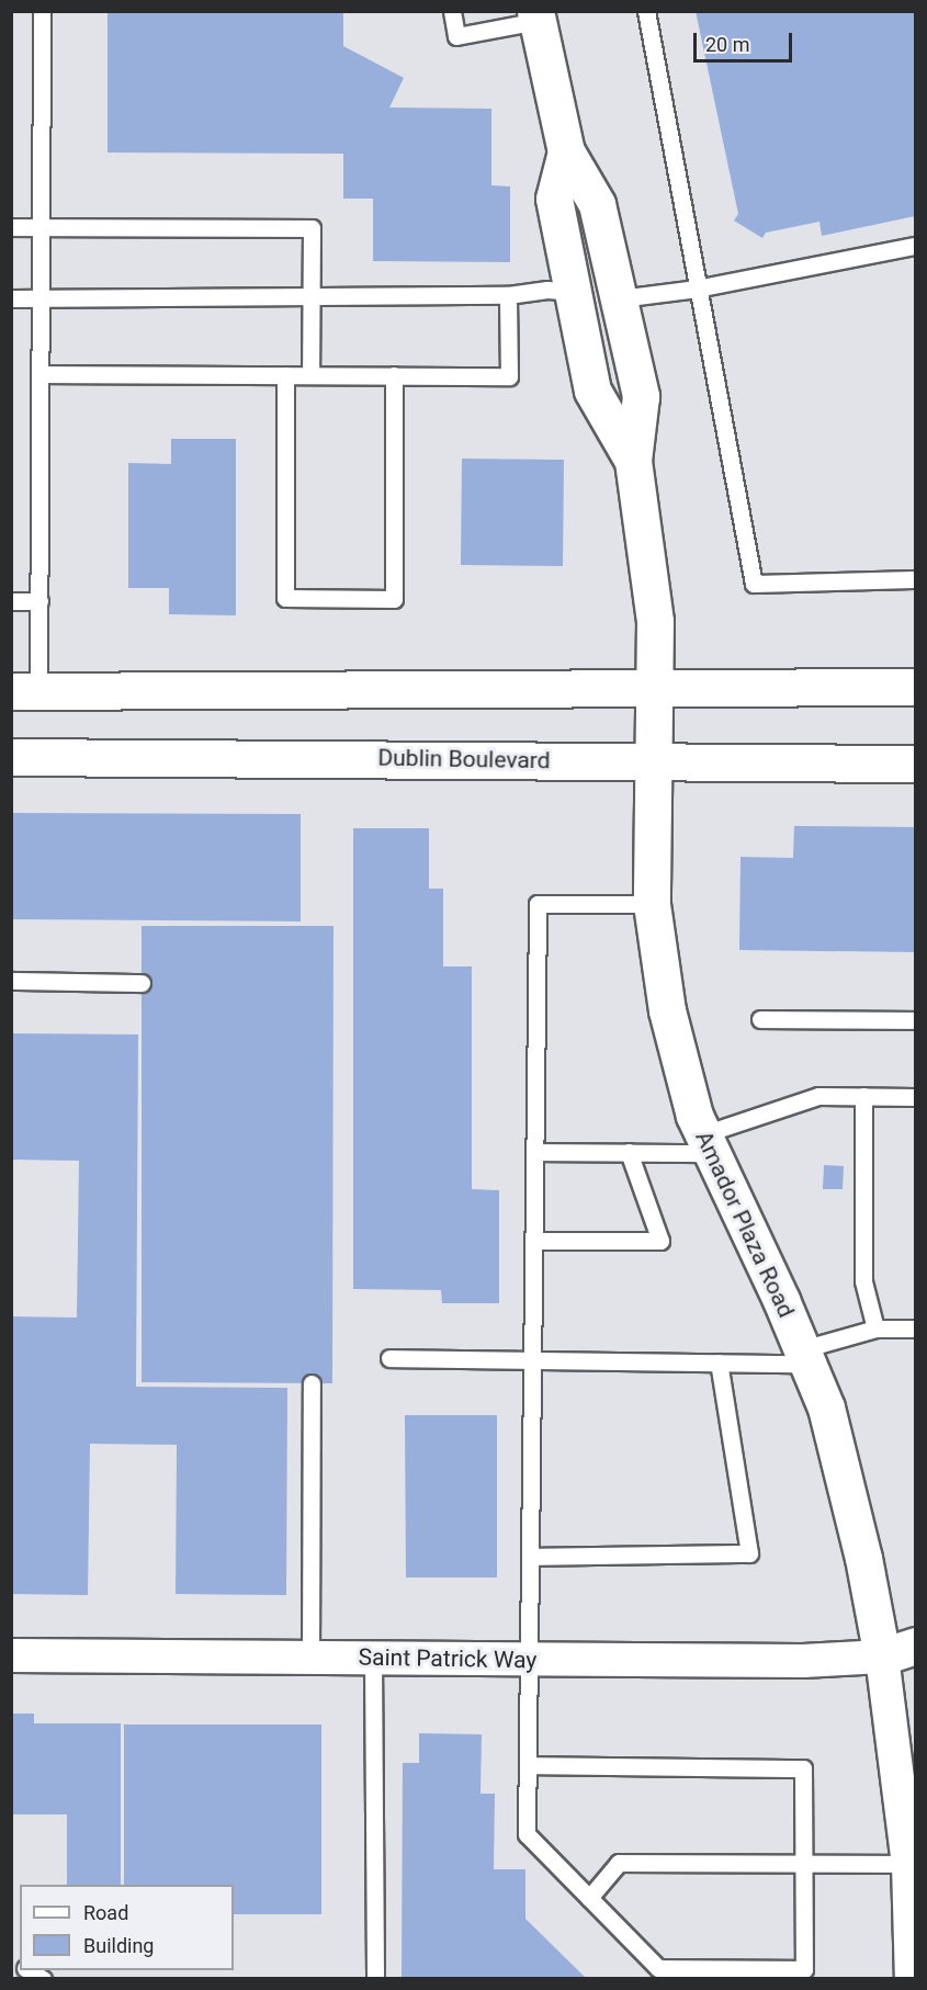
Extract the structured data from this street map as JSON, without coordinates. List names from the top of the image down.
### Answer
{
  "streets": {
    "street": ["Dublin Boulevard", "Amador Plaza Road", "Saint Patrick Way"]
  },
  "crossings": [
    ["Dublin Boulevard", "Amador Plaza Road"],
    ["Amador Plaza Road", "Saint Patrick Way"]
  ],
  "legend": ["Road", "Building"],
  "scale_bar": "20 m"
}
